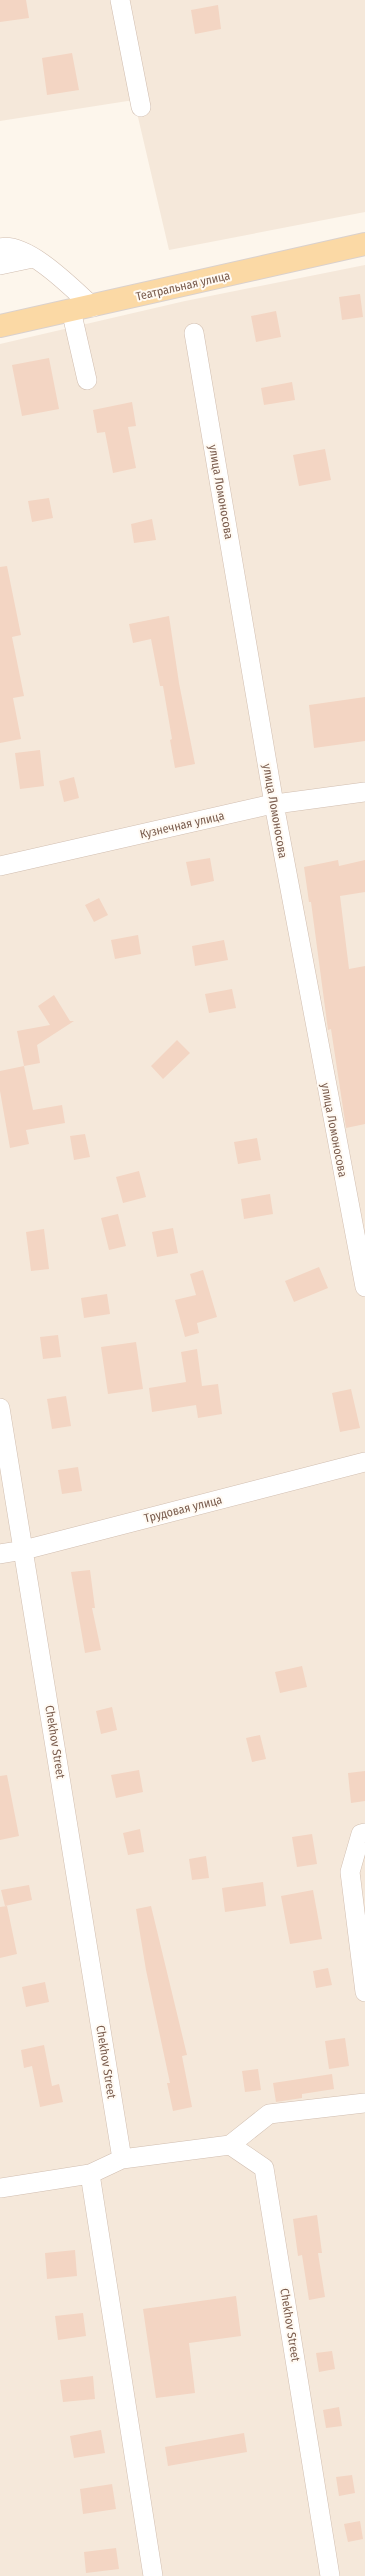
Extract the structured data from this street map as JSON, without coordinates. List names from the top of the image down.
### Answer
{
  "streets": {
    "main road": ["Театральная улица"],
    "street": [
      "улица Ломоносова",
      "Кузнечная улица",
      "Трудовая улица",
      "Chekhov Street"
    ]
  },
  "crossings": [
    ["улица Ломоносова", "Кузнечная улица"],
    ["Трудовая улица", "Chekhov Street"]
  ]
}
